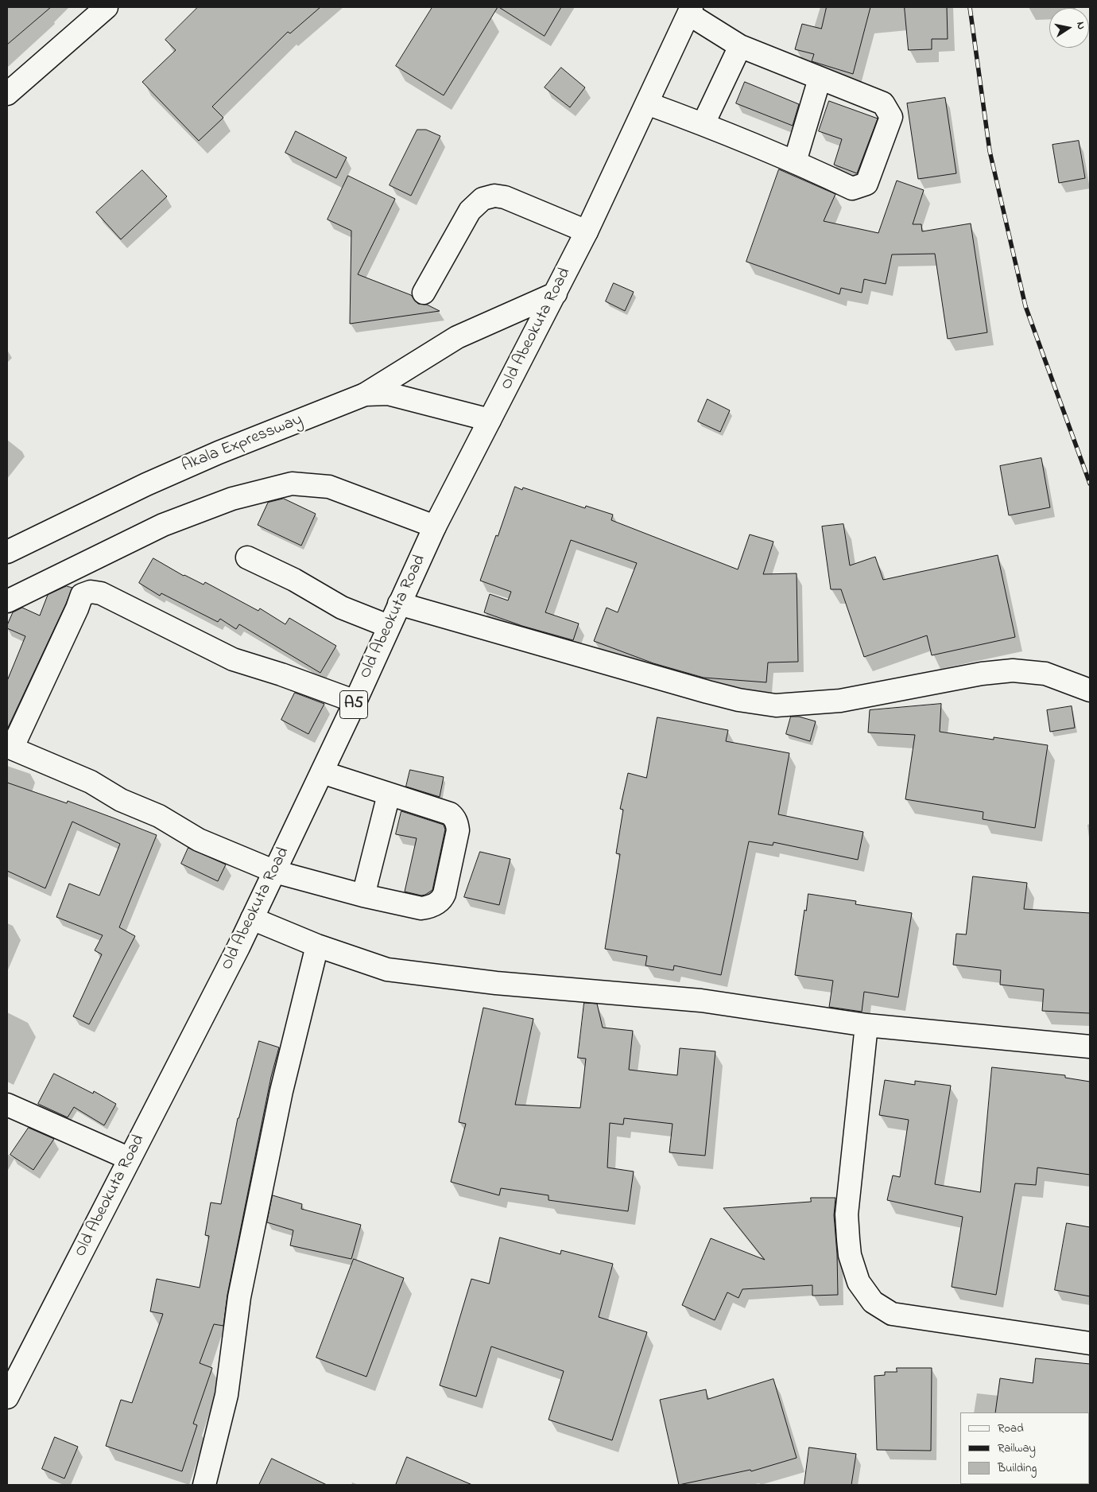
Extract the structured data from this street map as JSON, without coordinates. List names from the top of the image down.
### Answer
{
  "streets": {
    "main road": ["Old Abeokuta Road", "Akala Expressway", "A5"]
  },
  "crossings": [
    ["Old Abeokuta Road", "Akala Expressway"]
  ],
  "legend": ["Road", "Railway", "Building"],
  "north": "right"
}
